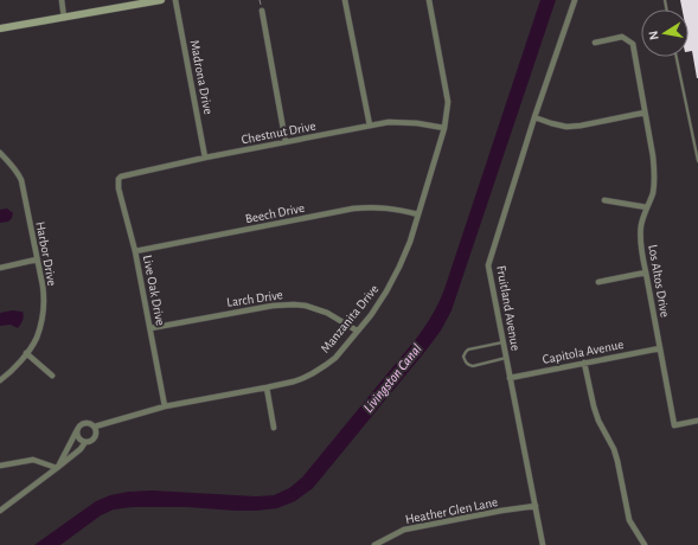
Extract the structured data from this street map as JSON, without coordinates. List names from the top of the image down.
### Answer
{
  "streets": {
    "street": [
      "Madrona Drive",
      "Chestnut Drive",
      "Beech Drive",
      "Harbor Drive",
      "Los Altos Drive",
      "Live Oak Drive",
      "Larch Drive",
      "Fruitland Avenue",
      "Manzanita Drive",
      "Capitola Avenue",
      "Heather Glen Lane"
    ]
  },
  "crossings": [
    ["Madrona Drive", "Chestnut Drive"],
    ["Chestnut Drive", "Live Oak Drive"],
    ["Chestnut Drive", "Manzanita Drive"],
    ["Beech Drive", "Live Oak Drive"],
    ["Beech Drive", "Manzanita Drive"],
    ["Los Altos Drive", "Capitola Avenue"],
    ["Live Oak Drive", "Larch Drive"],
    ["Live Oak Drive", "Manzanita Drive"],
    ["Larch Drive", "Manzanita Drive"],
    ["Fruitland Avenue", "Capitola Avenue"],
    ["Fruitland Avenue", "Heather Glen Lane"]
  ],
  "water": ["Livingston Canal"],
  "north": "left"
}
